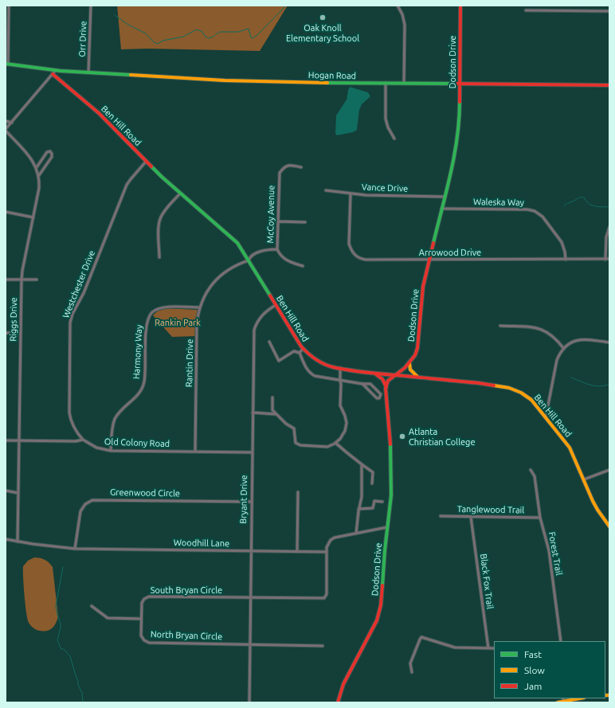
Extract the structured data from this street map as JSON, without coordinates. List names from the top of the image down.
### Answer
{
  "streets": {
    "street": [
      "Orr Drive",
      "Dodson Drive",
      "Hogan Road",
      "Ben Hill Road",
      "Vance Drive",
      "Waleska Way",
      "McCoy Avenue",
      "Arrowood Drive",
      "Westchester Drive",
      "Riggs Drive",
      "Harmony Way",
      "Rantin Drive",
      "Old Colony Road",
      "Greenwood Circle",
      "Bryant Drive",
      "Tanglewood Trail",
      "Woodhill Lane",
      "Forest Trail",
      "Black Fox Trail",
      "South Bryan Circle",
      "North Bryan Circle"
    ]
  },
  "crossings": [
    ["Orr Drive", "Hogan Road"],
    ["Dodson Drive", "Hogan Road"],
    ["Dodson Drive", "Ben Hill Road"],
    ["Dodson Drive", "Vance Drive"],
    ["Dodson Drive", "Waleska Way"],
    ["Dodson Drive", "Arrowood Drive"],
    ["Ben Hill Road", "Westchester Drive"],
    ["Ben Hill Road", "Rantin Drive"],
    ["Ben Hill Road", "Bryant Drive"],
    ["Vance Drive", "Arrowood Drive"],
    ["Waleska Way", "Arrowood Drive"],
    ["McCoy Avenue", "Rantin Drive"],
    ["Westchester Drive", "Old Colony Road"],
    ["Riggs Drive", "Woodhill Lane"],
    ["Harmony Way", "Rantin Drive"],
    ["Harmony Way", "Old Colony Road"],
    ["Rantin Drive", "Old Colony Road"],
    ["Old Colony Road", "Bryant Drive"],
    ["Greenwood Circle", "Bryant Drive"],
    ["Greenwood Circle", "Woodhill Lane"],
    ["Bryant Drive", "Woodhill Lane"],
    ["Bryant Drive", "South Bryan Circle"],
    ["Bryant Drive", "North Bryan Circle"],
    ["Tanglewood Trail", "Forest Trail"],
    ["Tanglewood Trail", "Black Fox Trail"],
    ["Woodhill Lane", "South Bryan Circle"],
    ["South Bryan Circle", "North Bryan Circle"]
  ],
  "parks": ["Rankin Park"],
  "places": ["Oak Knoll Elementary School", "Atlanta Christian College"],
  "legend": ["Fast", "Slow", "Jam"]
}
